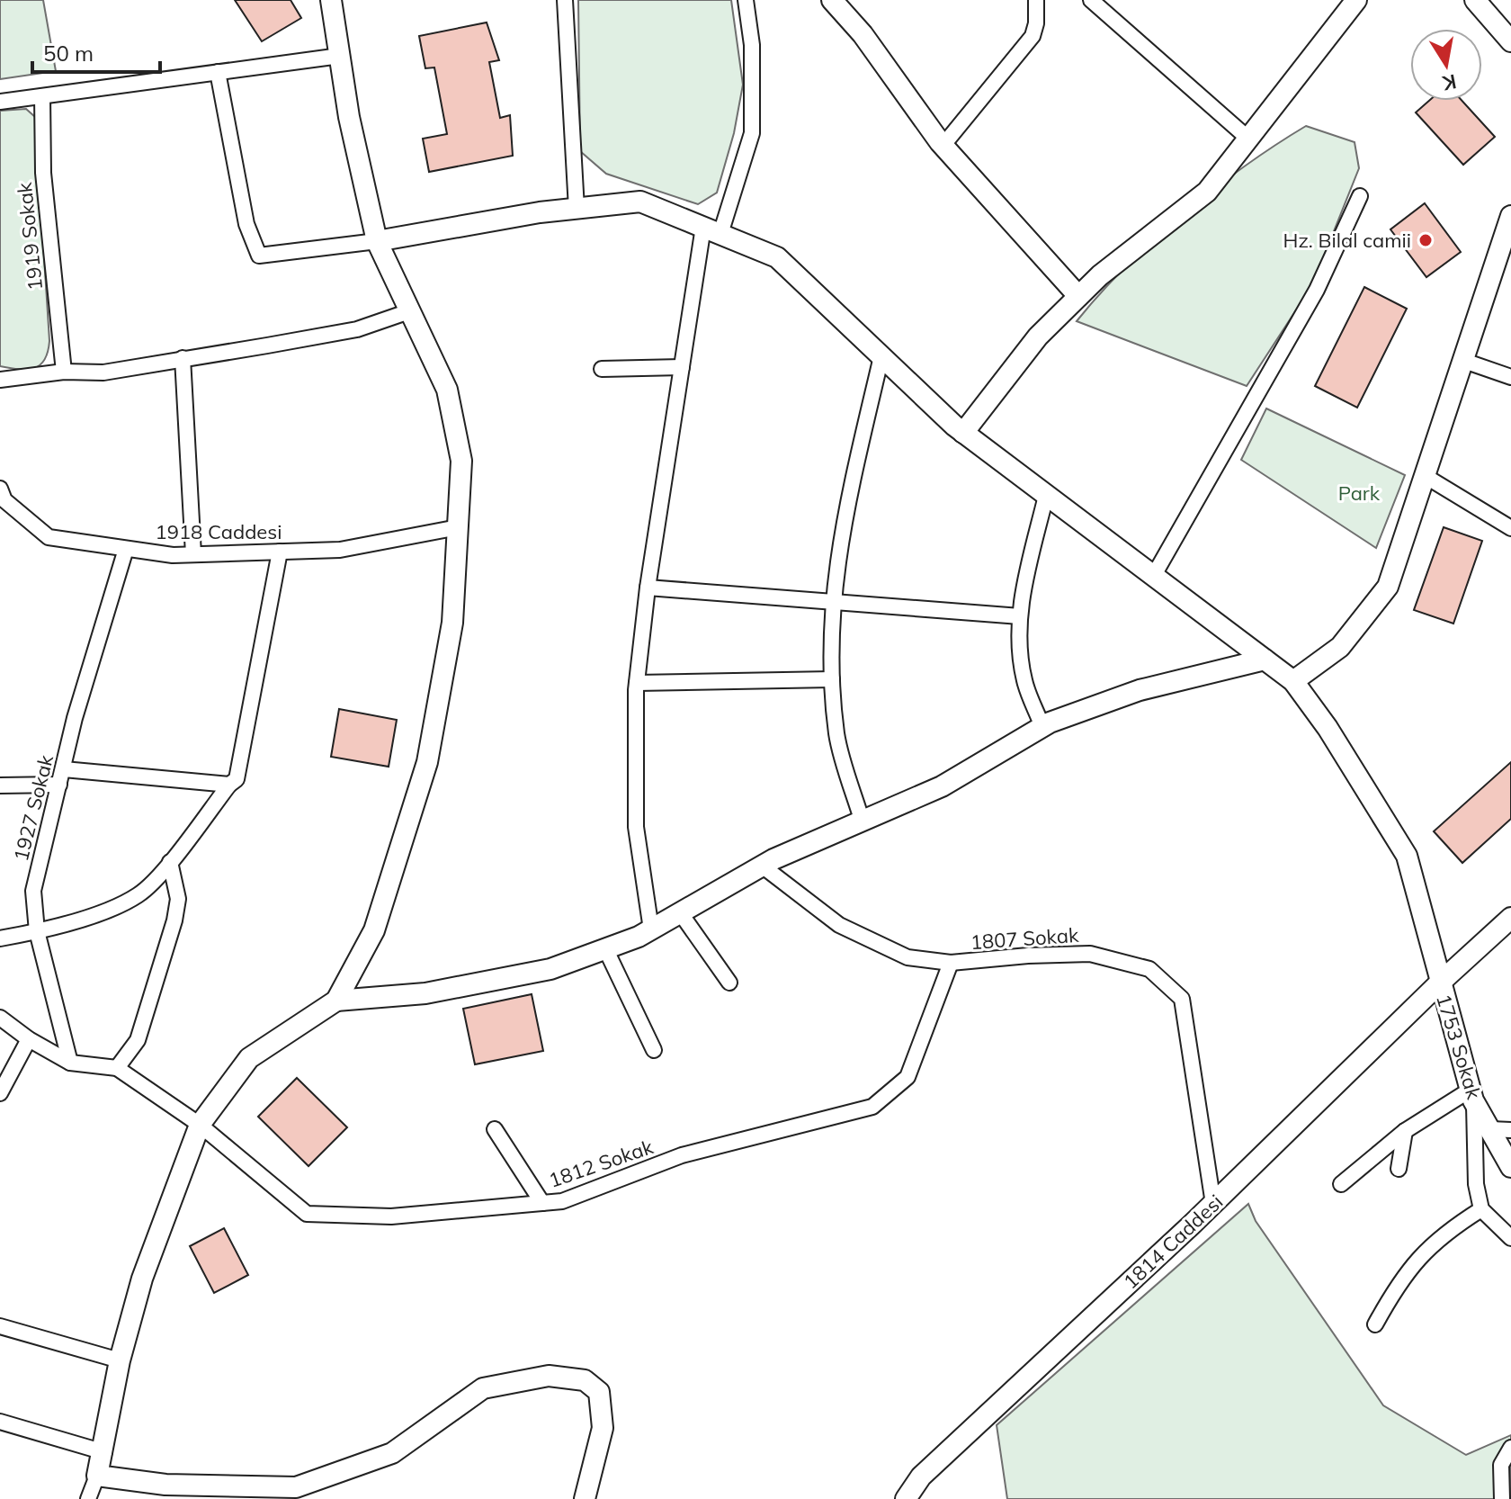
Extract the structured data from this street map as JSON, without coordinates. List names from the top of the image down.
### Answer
{
  "streets": {
    "street": [
      "1919 Sokak",
      "1918 Caddesi",
      "1927 Sokak",
      "1807 Sokak",
      "1753 Sokak",
      "1812 Sokak",
      "1814 Caddesi"
    ]
  },
  "crossings": [
    ["1918 Caddesi", "1927 Sokak"],
    ["1807 Sokak", "1812 Sokak"],
    ["1807 Sokak", "1814 Caddesi"],
    ["1753 Sokak", "1814 Caddesi"]
  ],
  "parks": ["Park"],
  "places": ["Hz. Bilal camii"],
  "scale_bar": "50 m",
  "north": "bottom"
}
